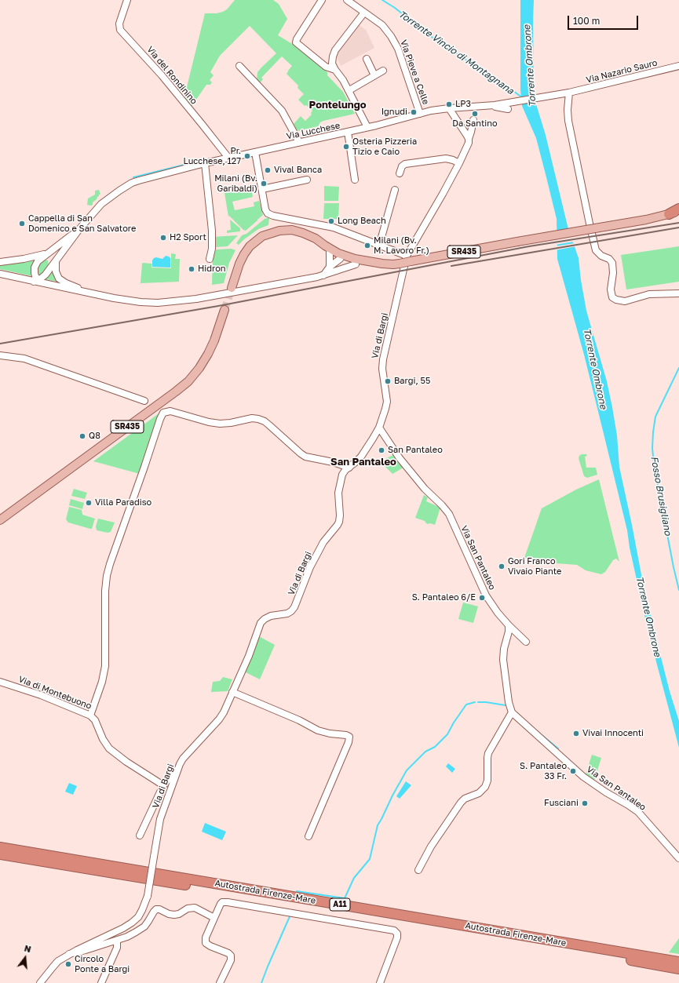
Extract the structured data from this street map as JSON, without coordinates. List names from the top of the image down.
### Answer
{
  "streets": {
    "highway": ["Autostrada Firenze-Mare", "A11"],
    "main road": ["SR435"],
    "street": [
      "Via Nazario Sauro",
      "Via Pieve a Celle",
      "Via del Rondinino",
      "Via Lucchese",
      "Via di Bargi",
      "Via San Pantaleo",
      "Via di Montebuono"
    ]
  },
  "crossings": [
    ["Via Nazario Sauro", "Via Lucchese"],
    ["Via Pieve a Celle", "Via Lucchese"],
    ["Via del Rondinino", "Via Lucchese"],
    ["SR435", "Via di Bargi"],
    ["Via di Bargi", "Via San Pantaleo"]
  ],
  "districts": ["Pontelungo", "San Pantaleo"],
  "water": ["Torrente Vincio di Montagnana", "Torrente Ombrone", "Fosso Brusigliano"],
  "places": [
    "LP3",
    "Ignudi",
    "Da Santino",
    "Osteria Pizzeria Tizio e Caio",
    "Pr. Lucchese, 127",
    "Vival Banca",
    "Milani (Bv. Garibaldi)",
    "Long Beach",
    "Cappella di San Domenico e San Salvatore",
    "H2 Sport",
    "Milani (Bv. M. Lavoro Fr.)",
    "Hidron",
    "Bargi, 55",
    "Q8",
    "San Pantaleo",
    "Villa Paradiso",
    "Gori Franco Vivaio Piante",
    "S. Pantaleo 6/E",
    "Vivai Innocenti",
    "S. Pantaleo 33 Fr.",
    "Fusciani",
    "Circolo Ponte a Bargi"
  ],
  "scale_bar": "100 m",
  "north": "top"
}
